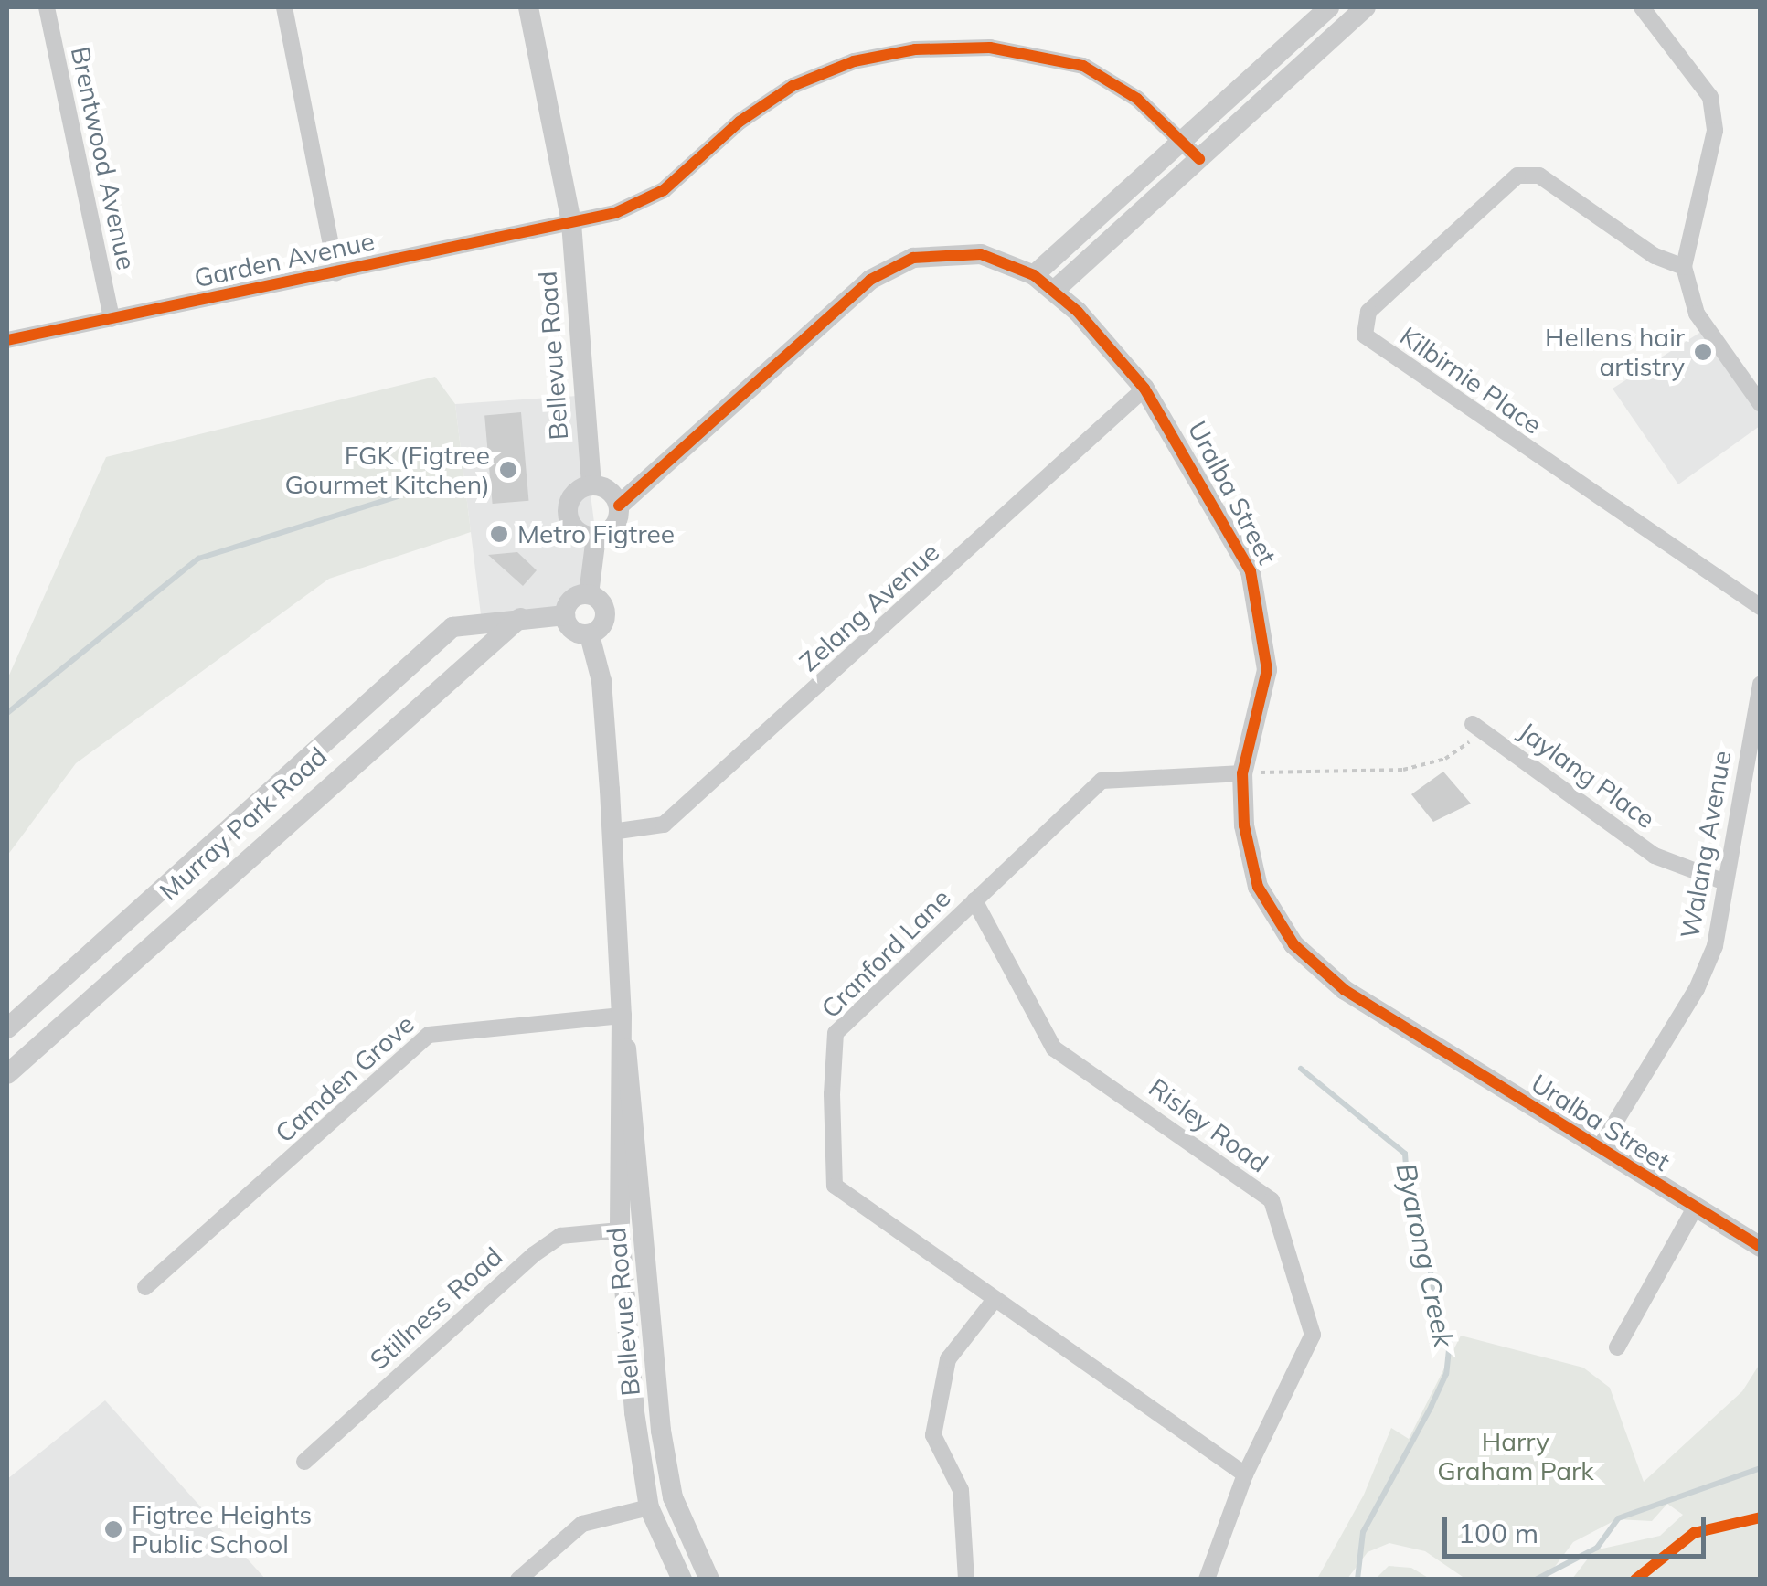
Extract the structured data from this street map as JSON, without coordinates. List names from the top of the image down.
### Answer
{
  "streets": {
    "street": [
      "Brentwood Avenue",
      "Garden Avenue",
      "Bellevue Road",
      "Kilbirnie Place",
      "Uralba Street",
      "Zelang Avenue",
      "Jaylang Place",
      "Murray Park Road",
      "Walang Avenue",
      "Cranford Lane",
      "Camden Grove",
      "Risley Road",
      "Stillness Road"
    ]
  },
  "crossings": [
    ["Brentwood Avenue", "Garden Avenue"],
    ["Garden Avenue", "Bellevue Road"],
    ["Bellevue Road", "Uralba Street"],
    ["Bellevue Road", "Zelang Avenue"],
    ["Bellevue Road", "Murray Park Road"],
    ["Bellevue Road", "Camden Grove"],
    ["Bellevue Road", "Stillness Road"],
    ["Uralba Street", "Zelang Avenue"],
    ["Uralba Street", "Walang Avenue"],
    ["Uralba Street", "Cranford Lane"],
    ["Jaylang Place", "Walang Avenue"],
    ["Cranford Lane", "Risley Road"]
  ],
  "water": ["Byarong Creek"],
  "parks": ["Harry Graham Park"],
  "places": [
    "Hellens hair artistry",
    "FGK (Figtree Gourmet Kitchen)",
    "Metro Figtree",
    "Figtree Heights Public School"
  ],
  "scale_bar": "100 m"
}
